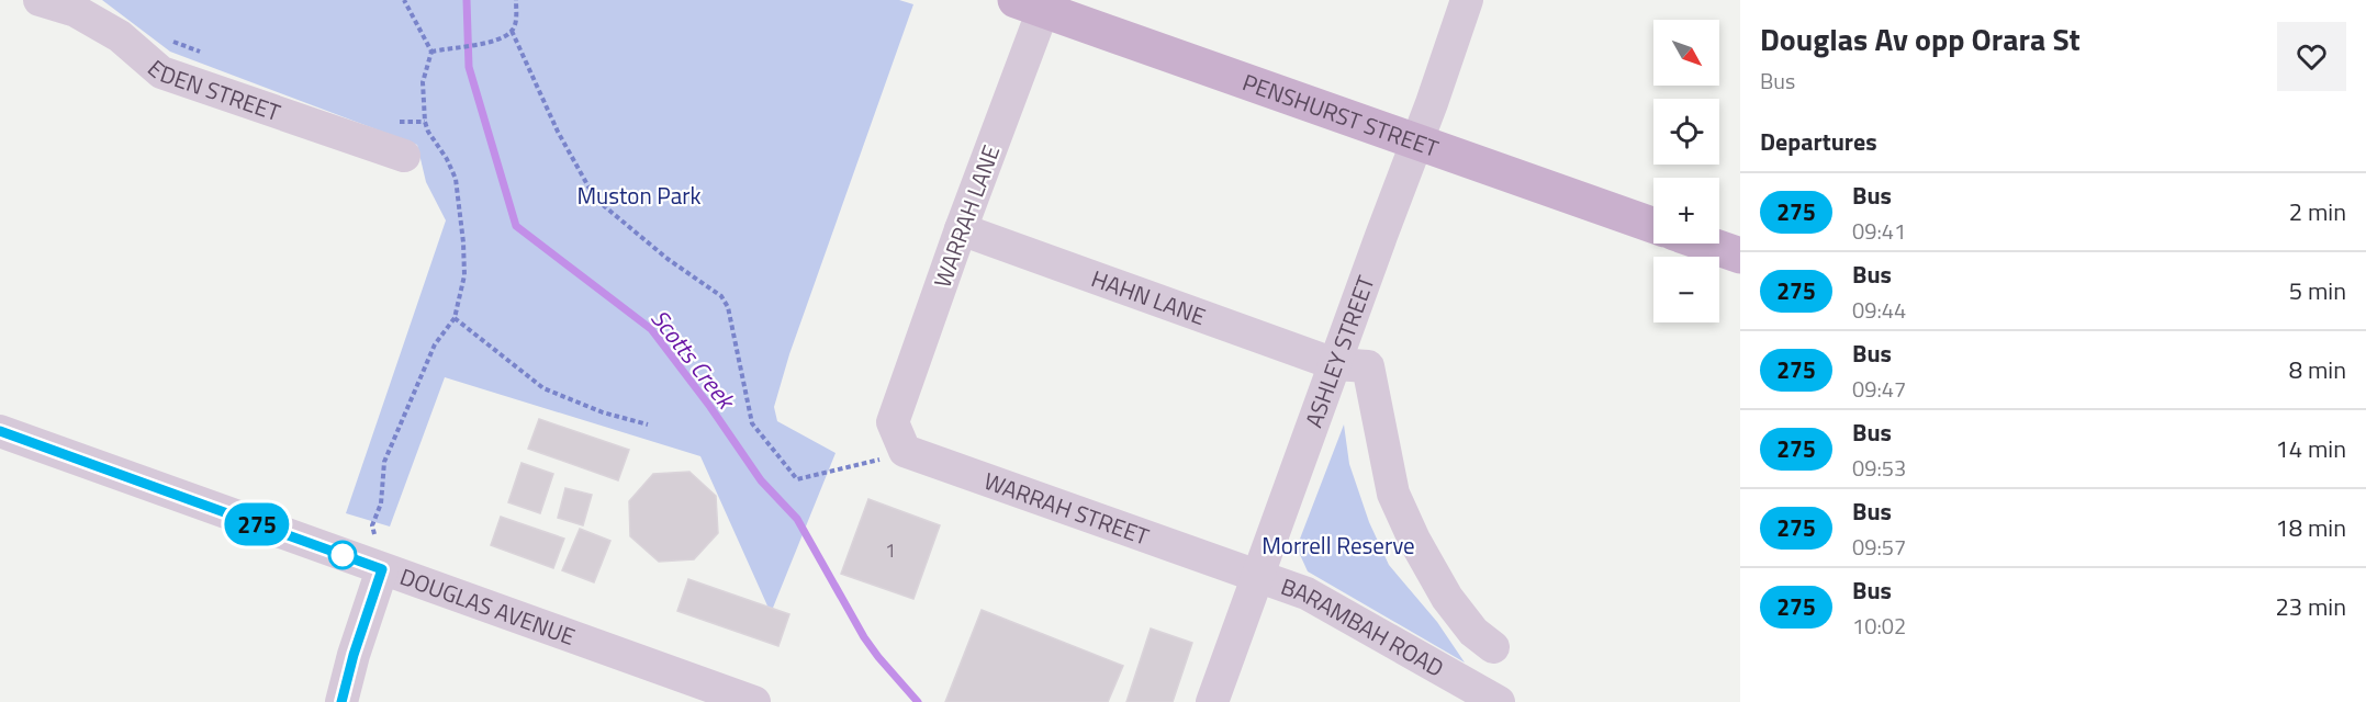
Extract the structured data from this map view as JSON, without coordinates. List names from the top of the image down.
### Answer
{
  "streets": {
    "main road": ["PENSHURST STREET"],
    "street": [
      "EDEN STREET",
      "WARRAH LANE",
      "HAHN LANE",
      "ASHLEY STREET",
      "WARRAH STREET",
      "DOUGLAS AVENUE",
      "BARAMBAH ROAD"
    ]
  },
  "crossings": [
    ["PENSHURST STREET", "WARRAH LANE"],
    ["PENSHURST STREET", "ASHLEY STREET"],
    ["WARRAH LANE", "HAHN LANE"],
    ["WARRAH LANE", "WARRAH STREET"],
    ["HAHN LANE", "ASHLEY STREET"],
    ["ASHLEY STREET", "WARRAH STREET"],
    ["ASHLEY STREET", "BARAMBAH ROAD"],
    ["WARRAH STREET", "BARAMBAH ROAD"]
  ],
  "water": ["Scotts Creek"],
  "parks": ["Muston Park", "Morrell Reserve"],
  "lines": ["bus line 275"],
  "house_numbers": ["1"],
  "north": "bottom right",
  "page": {
    "on_map": "275",
    "heading": [
      ["Douglas Av opp Orara St", "Bus"],
      "Departures"
    ],
    "map_buttons": ["+", "−"],
    "list": [
      {
        "mark": "275",
        "name": "Bus",
        "note": "09:41",
        "value": "2 min"
      },
      {
        "mark": "275",
        "name": "Bus",
        "note": "09:44",
        "value": "5 min"
      },
      {
        "mark": "275",
        "name": "Bus",
        "note": "09:47",
        "value": "8 min"
      },
      {
        "mark": "275",
        "name": "Bus",
        "note": "09:53",
        "value": "14 min"
      },
      {
        "mark": "275",
        "name": "Bus",
        "note": "09:57",
        "value": "18 min"
      },
      {
        "mark": "275",
        "name": "Bus",
        "note": "10:02",
        "value": "23 min"
      }
    ]
  }
}
